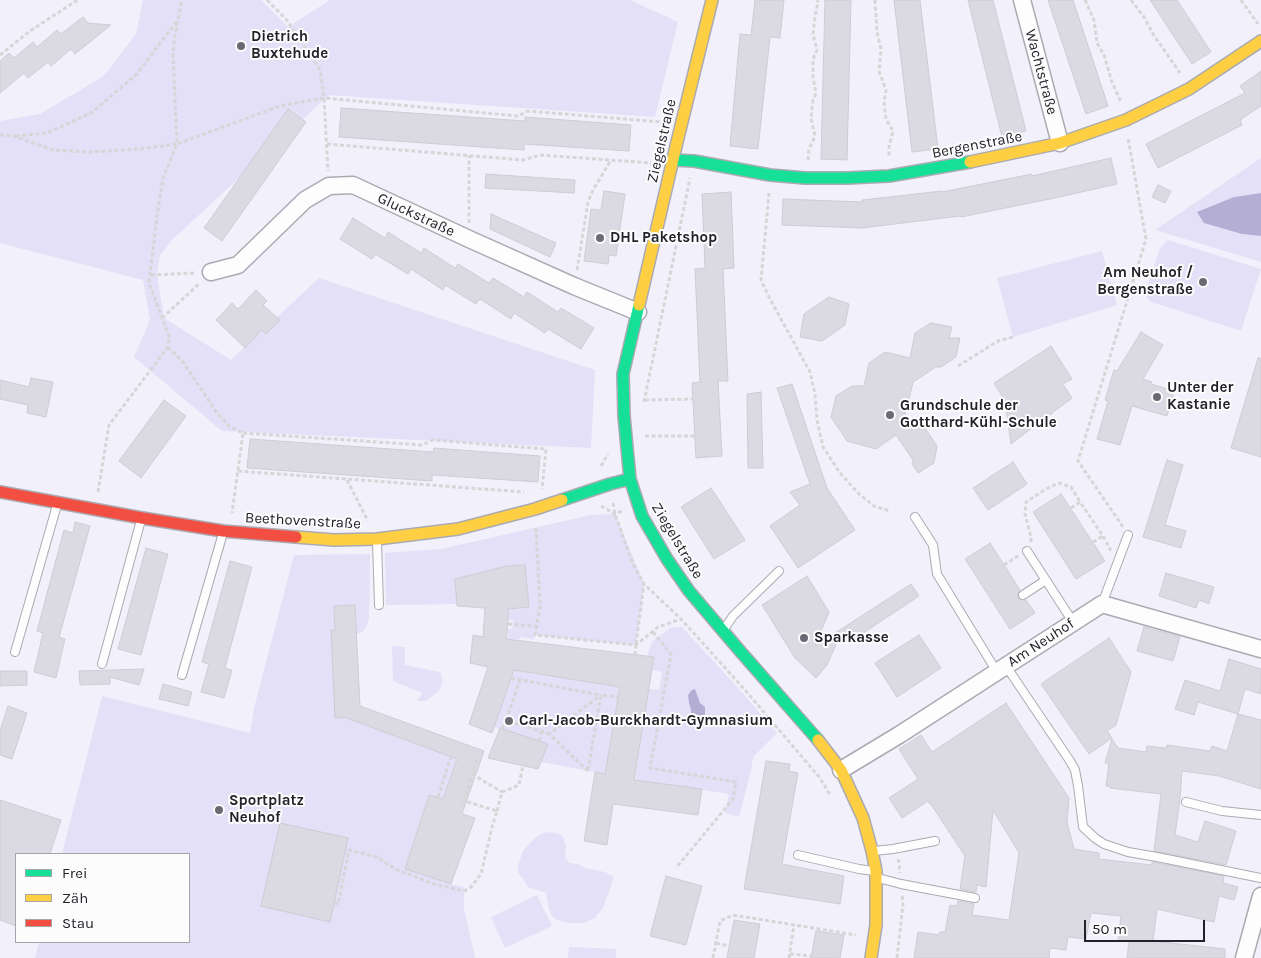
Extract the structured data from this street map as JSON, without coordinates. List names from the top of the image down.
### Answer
{
  "streets": {
    "street": [
      "Wachtstraße",
      "Ziegelstraße",
      "Bergenstraße",
      "Gluckstraße",
      "Beethovenstraße",
      "Am Neuhof"
    ]
  },
  "crossings": [
    ["Wachtstraße", "Bergenstraße"],
    ["Ziegelstraße", "Bergenstraße"],
    ["Ziegelstraße", "Gluckstraße"],
    ["Ziegelstraße", "Beethovenstraße"],
    ["Ziegelstraße", "Am Neuhof"]
  ],
  "places": [
    "Dietrich Buxtehude",
    "DHL Paketshop",
    "Am Neuhof / Bergenstraße",
    "Unter der Kastanie",
    "Grundschule der Gotthard-Kühl-Schule",
    "Sparkasse",
    "Carl-Jacob-Burckhardt-Gymnasium",
    "Sportplatz Neuhof"
  ],
  "legend": ["Frei", "Zäh", "Stau"],
  "scale_bar": "50 m"
}
